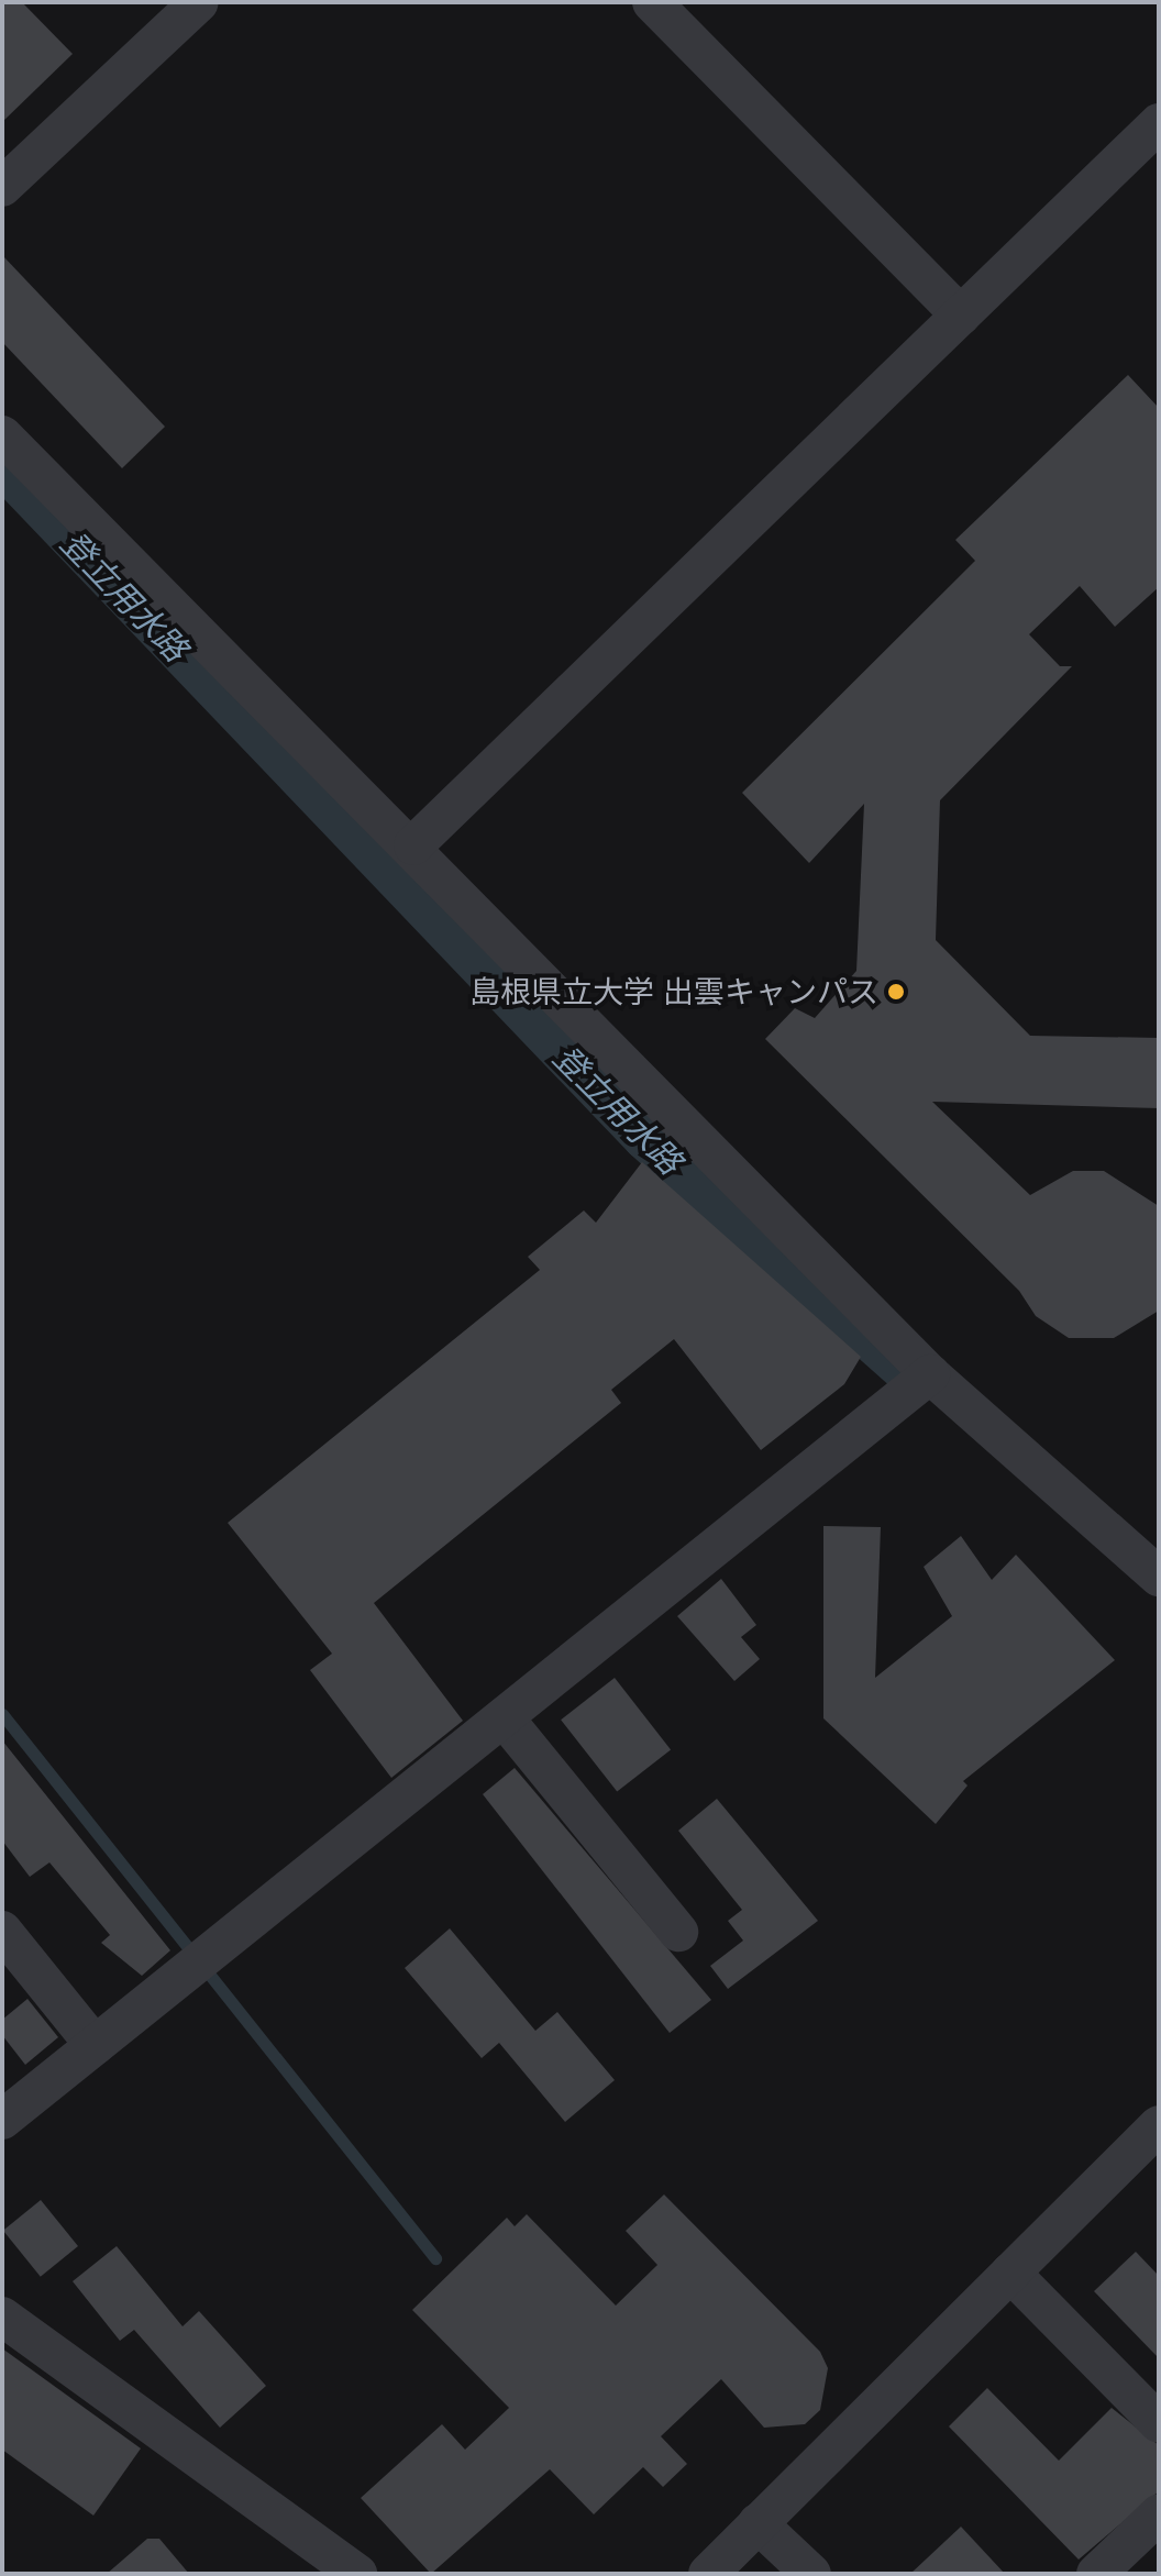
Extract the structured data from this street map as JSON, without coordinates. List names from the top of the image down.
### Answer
{
  "water": ["登立用水路"],
  "places": ["島根県立大学 出雲キャンパス"]
}
